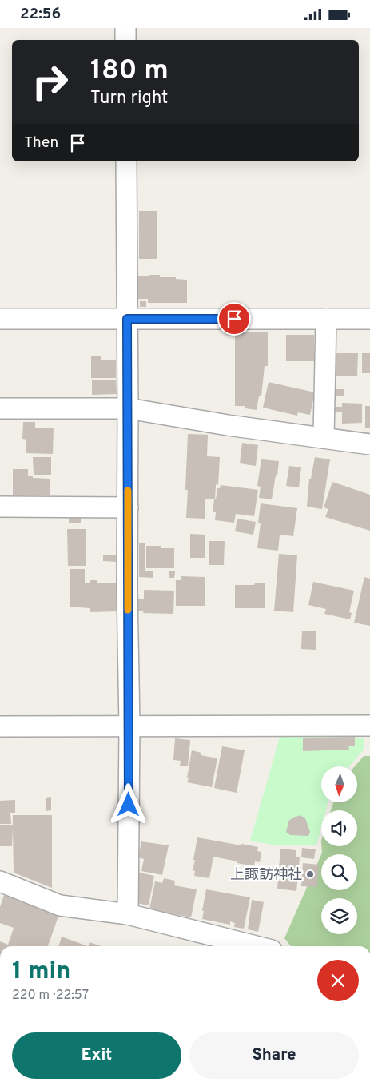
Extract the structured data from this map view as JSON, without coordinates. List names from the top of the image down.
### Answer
{
  "places": ["上諏訪神社"],
  "north": "bottom",
  "page": {
    "status": "22:56",
    "turn": ["180 m", "Turn right"],
    "then": "Then",
    "heading": ["1 min", "220 m · 22:57"],
    "buttons": ["Exit", "Share"]
  }
}
